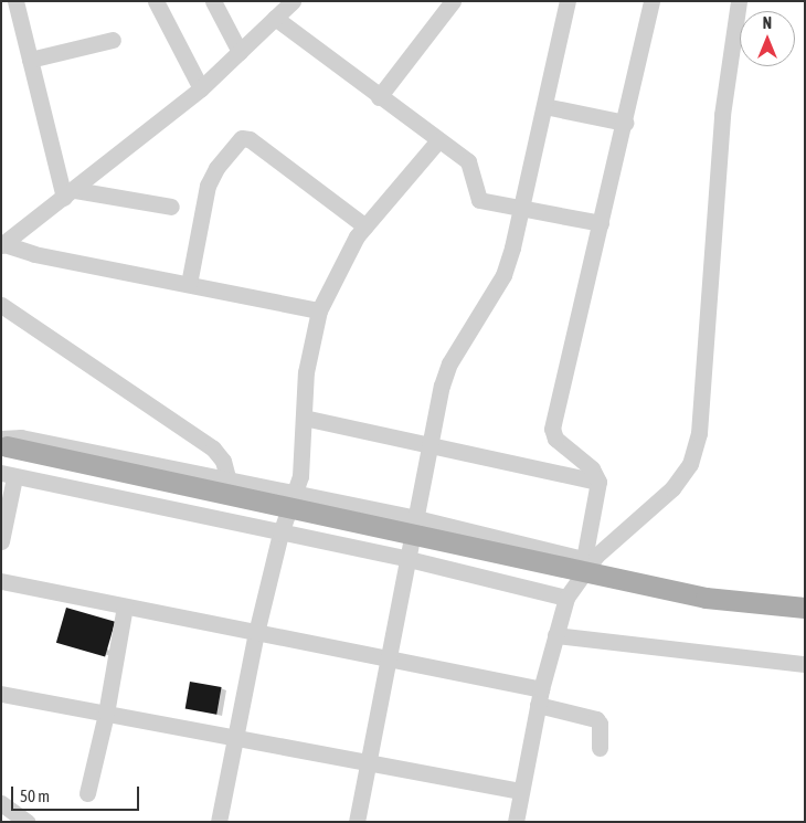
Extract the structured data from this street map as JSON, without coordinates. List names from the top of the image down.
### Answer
{
  "scale_bar": "50 m",
  "north": "top"
}
